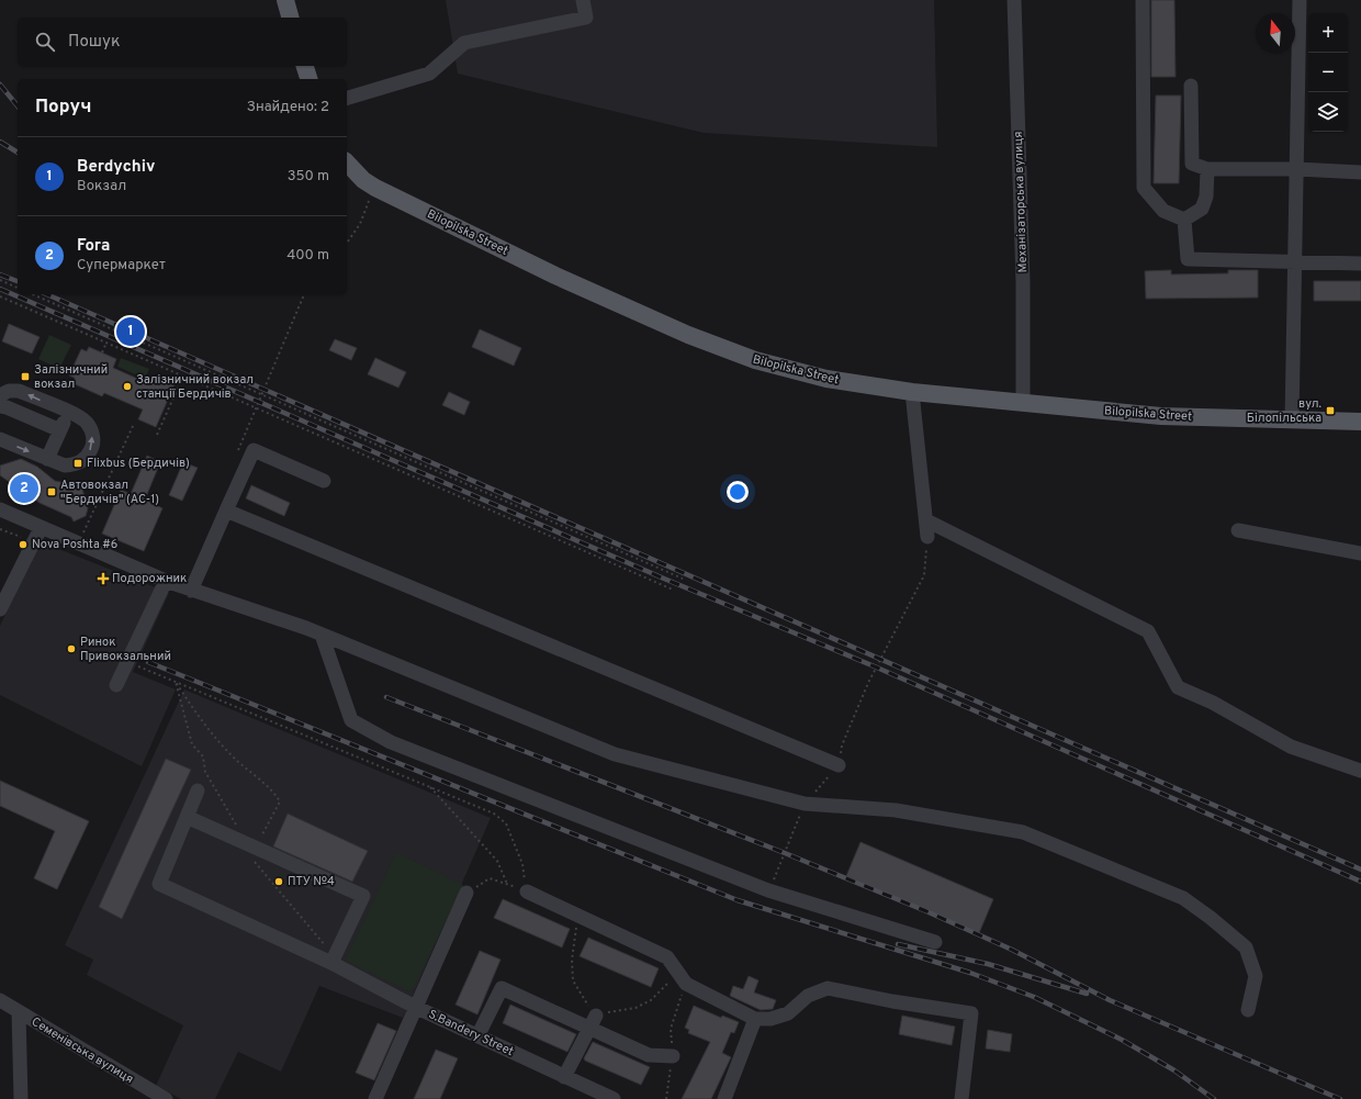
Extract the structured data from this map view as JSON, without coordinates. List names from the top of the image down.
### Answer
{
  "streets": {
    "main road": ["Bilopilska Street"],
    "street": ["Механізаторська вулиця", "S.Bandery Street", "Семенівська вулиця"]
  },
  "crossings": [
    ["Механізаторська вулиця", "Bilopilska Street"]
  ],
  "places": {
    "transit": [
      "Залізничний вокзал",
      "вул. Білопільська",
      "Flixbus (Бердичів)",
      "Автовокзал \"Бердичів\" (АС-1)"
    ],
    "other": [
      "Залізничний вокзал станції Бердичів",
      "Nova Poshta #6",
      "Ринок Привокзальний",
      "ПТУ №4"
    ],
    "health": ["Подорожник"]
  },
  "north": "top",
  "page": {
    "map_buttons": ["+", "−"],
    "search": "Пошук",
    "heading": ["Поруч", "Знайдено: 2"],
    "list": [
      {
        "mark": "1",
        "name": "Berdychiv",
        "note": "Вокзал",
        "value": "350 m"
      },
      {
        "mark": "2",
        "name": "Fora",
        "note": "Супермаркет",
        "value": "400 m"
      }
    ],
    "pins": ["1", "2"]
  }
}
